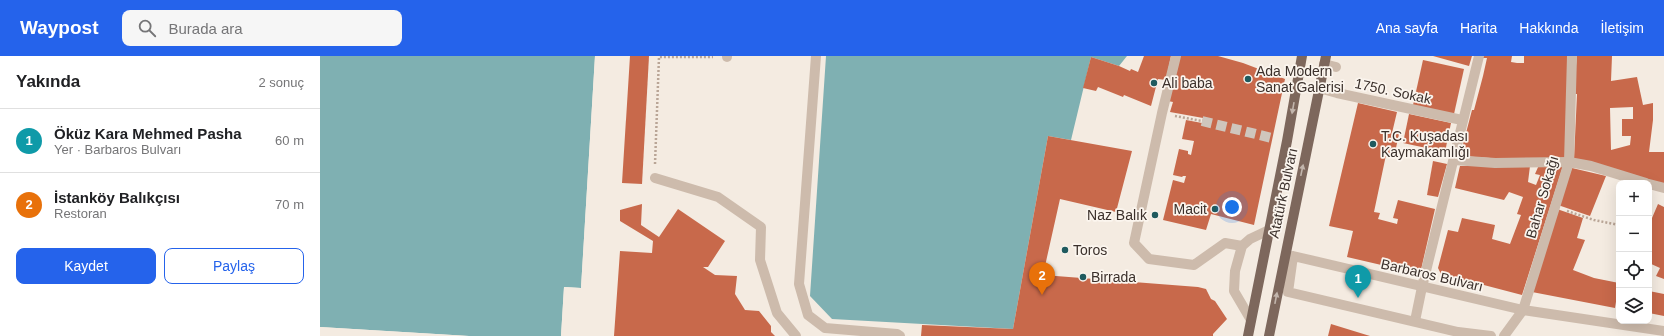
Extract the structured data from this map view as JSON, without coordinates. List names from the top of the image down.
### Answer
{
  "streets": {
    "main road": ["Atatürk Bulvarı"],
    "street": ["1750. Sokak", "Bahar Sokağı", "Barbaros Bulvarı"]
  },
  "crossings": [
    ["1750. Sokak", "Atatürk Bulvarı"],
    ["Bahar Sokağı", "Barbaros Bulvarı"]
  ],
  "places": [
    "Ada Modern Sanat Galerisi",
    "Ali baba",
    "T.C. Kuşadası Kaymakamlığı",
    "Macit",
    "Naz Balık",
    "Toros",
    "Birrada"
  ],
  "page": {
    "header": "Waypost",
    "search": "Burada ara",
    "nav": [
      "Ana sayfa",
      "Harita",
      "Hakkında",
      "İletişim"
    ],
    "heading": ["Yakında", "2 sonuç"],
    "list": [
      {
        "mark": "1",
        "name": "Öküz Kara Mehmed Pasha",
        "note": "Yer · Barbaros Bulvarı",
        "value": "60 m"
      },
      {
        "mark": "2",
        "name": "İstanköy Balıkçısı",
        "note": "Restoran",
        "value": "70 m"
      }
    ],
    "map_buttons": ["+", "−"],
    "buttons": ["Kaydet", "Paylaş"],
    "pins": ["2", "1"]
  }
}
